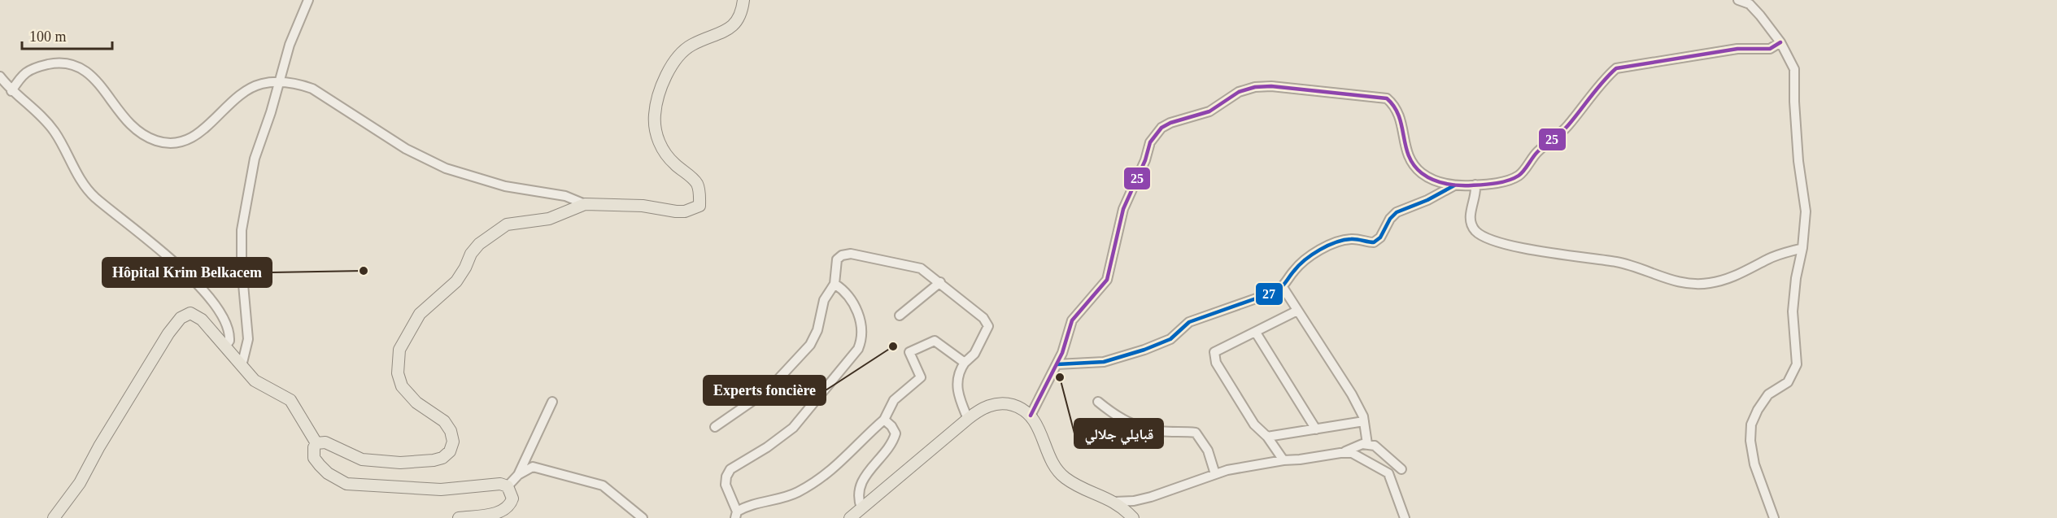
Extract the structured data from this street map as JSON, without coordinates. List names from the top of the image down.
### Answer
{
  "places": ["Hôpital Krim Belkacem", "Experts foncière", "قبايلي جلالي"],
  "lines": ["transit line 25", "transit line 27"],
  "scale_bar": "100 m"
}
